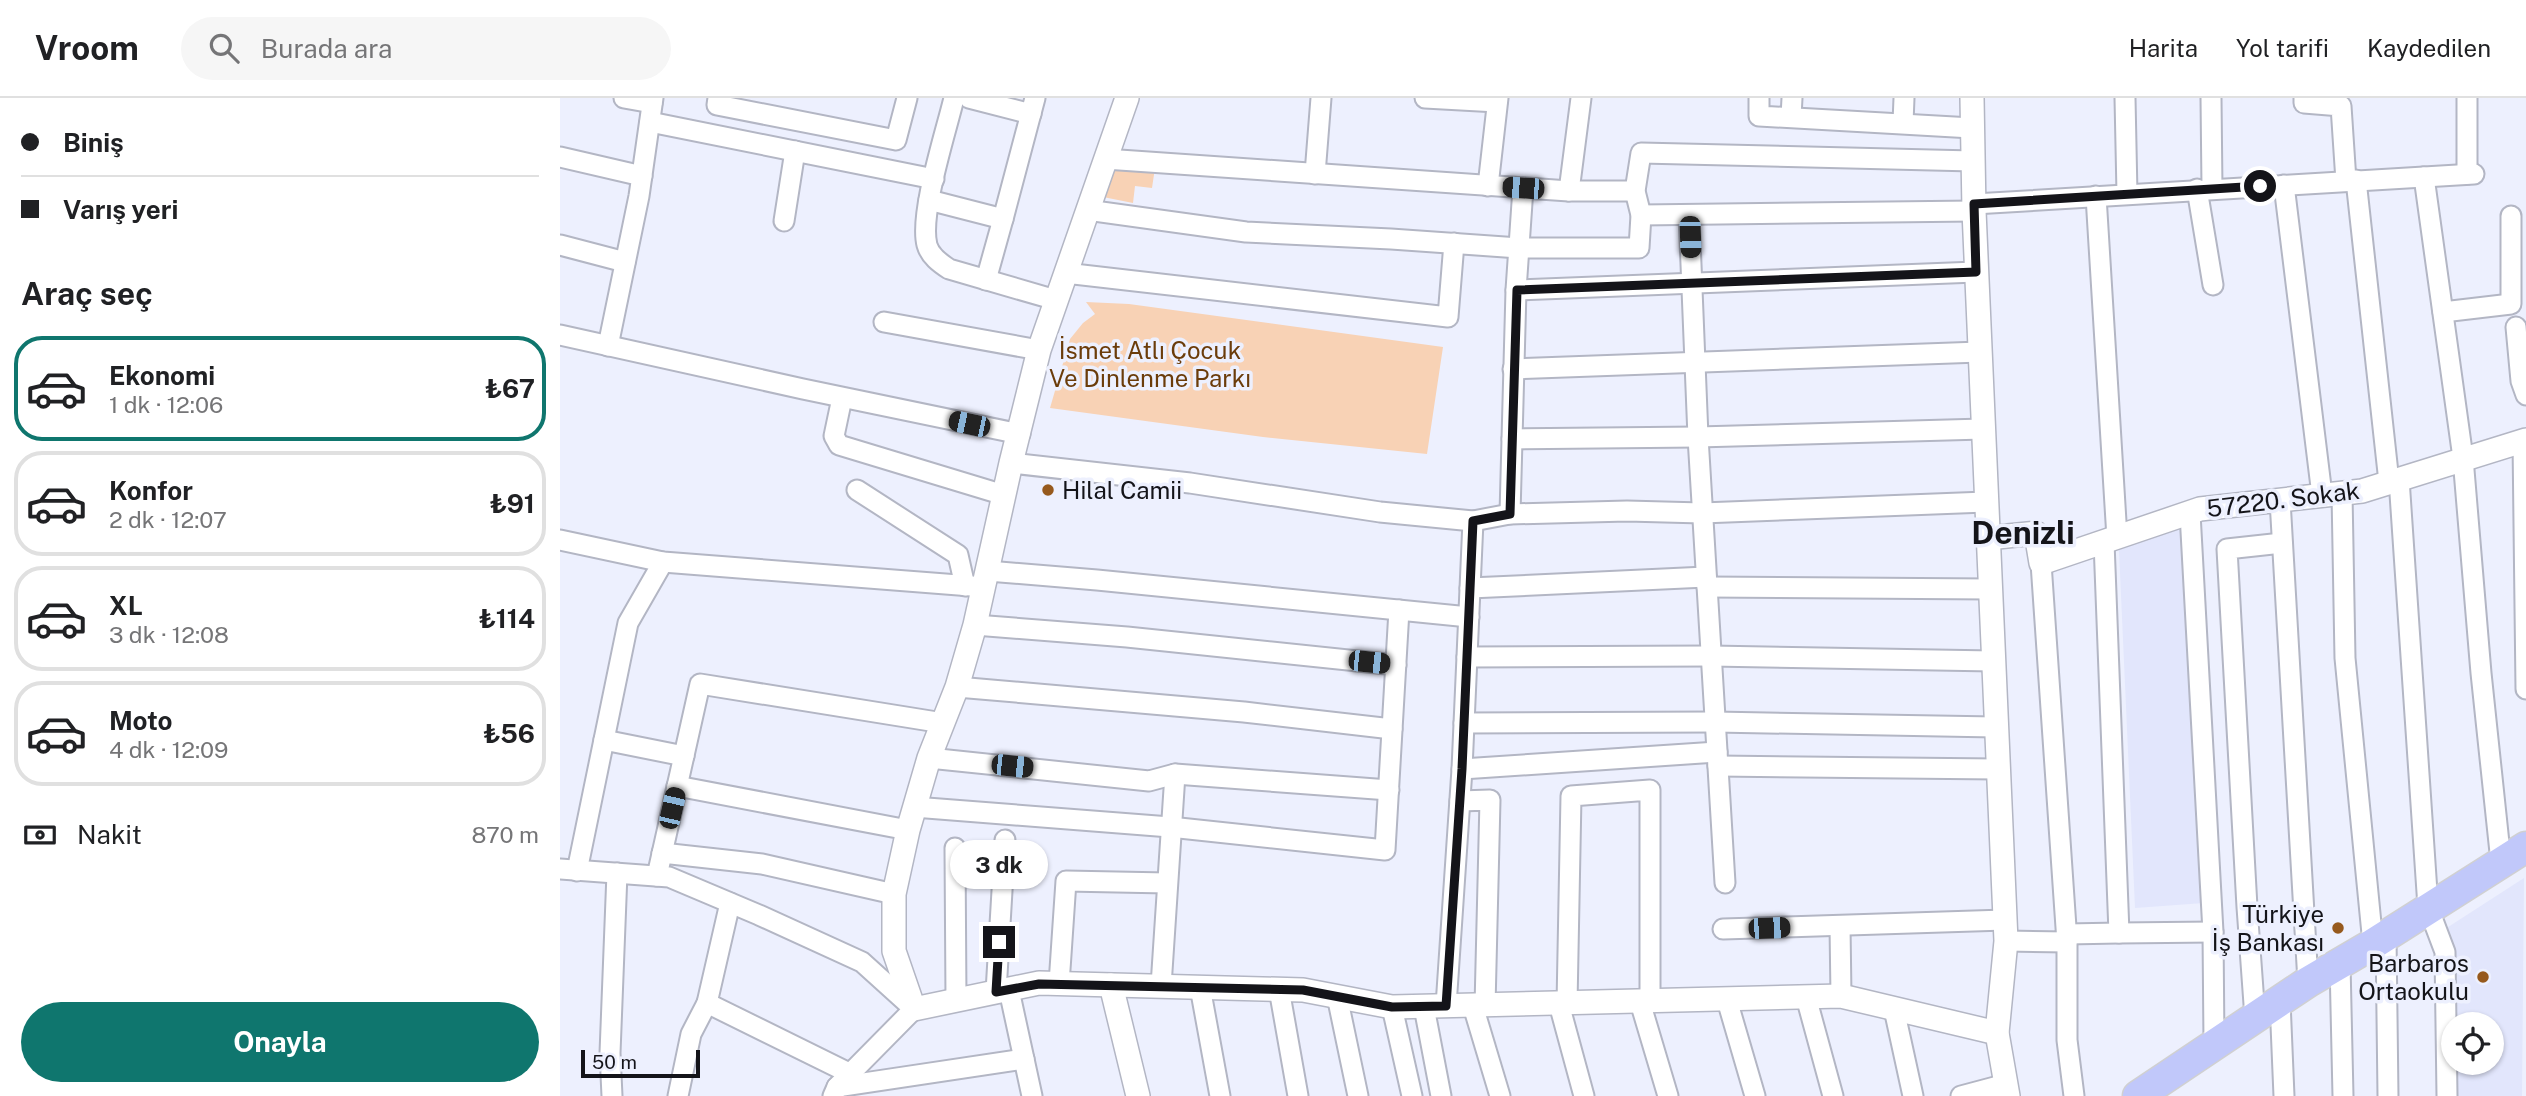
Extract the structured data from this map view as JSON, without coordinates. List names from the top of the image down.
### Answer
{
  "streets": {
    "street": ["57220. Sokak"]
  },
  "districts": ["Denizli"],
  "parks": ["İsmet Atlı Çocuk Ve Dinlenme Parkı"],
  "places": ["Hilal Camii", "Türkiye İş Bankası", "Barbaros Ortaokulu"],
  "scale_bar": "50 m",
  "page": {
    "header": "Vroom",
    "search": "Burada ara",
    "nav": ["Harita", "Yol tarifi", "Kaydedilen"],
    "banner": ["Biniş", "Varış yeri"],
    "heading": "Araç seç",
    "list": [
      {
        "name": "Ekonomi",
        "note": "1 dk · 12:06",
        "value": "₺67"
      },
      {
        "name": "Konfor",
        "note": "2 dk · 12:07",
        "value": "₺91"
      },
      {
        "name": "XL",
        "note": "3 dk · 12:08",
        "value": "₺114"
      },
      {
        "name": "Moto",
        "note": "4 dk · 12:09",
        "value": "₺56"
      }
    ],
    "pay": ["Nakit", "870 m"],
    "bubble": "3 dk",
    "buttons": "Onayla",
    "scale": "50 m"
  }
}
